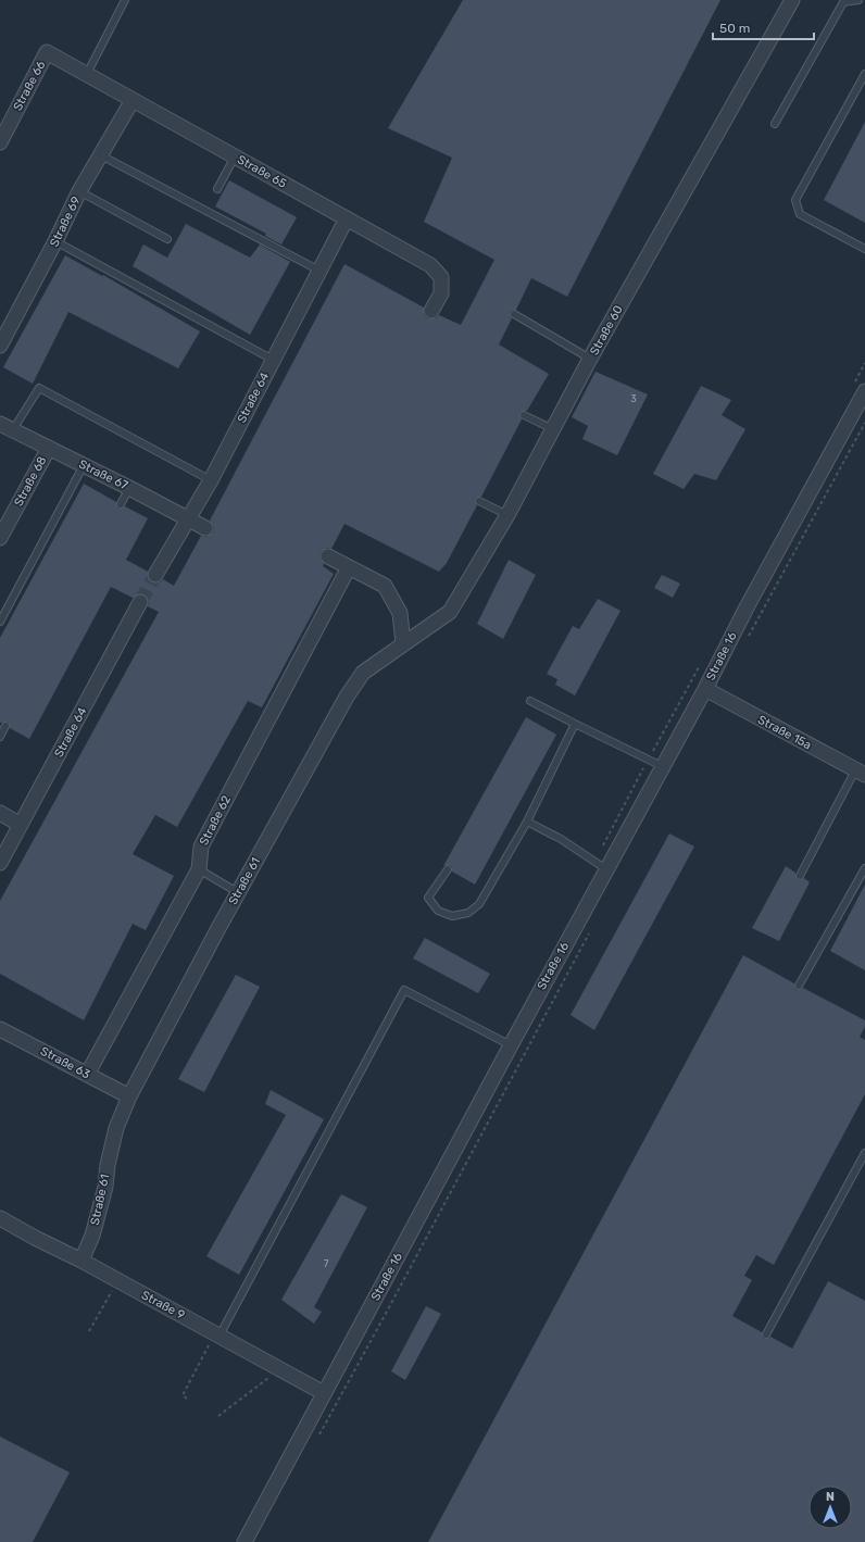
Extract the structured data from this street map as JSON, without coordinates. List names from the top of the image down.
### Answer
{
  "streets": {
    "street": [
      "Straße 66",
      "Straße 65",
      "Straße 69",
      "Straße 60",
      "Straße 64",
      "Straße 67",
      "Straße 68",
      "Straße 16",
      "Straße 15a",
      "Straße 62",
      "Straße 61",
      "Straße 63",
      "Straße 9"
    ]
  },
  "crossings": [
    ["Straße 66", "Straße 65"],
    ["Straße 65", "Straße 69"],
    ["Straße 65", "Straße 64"],
    ["Straße 60", "Straße 61"],
    ["Straße 64", "Straße 67"],
    ["Straße 67", "Straße 68"],
    ["Straße 16", "Straße 15a"],
    ["Straße 16", "Straße 9"],
    ["Straße 62", "Straße 63"],
    ["Straße 61", "Straße 63"],
    ["Straße 61", "Straße 9"]
  ],
  "house_numbers": ["3", "7"],
  "scale_bar": "50 m",
  "north": "top"
}
